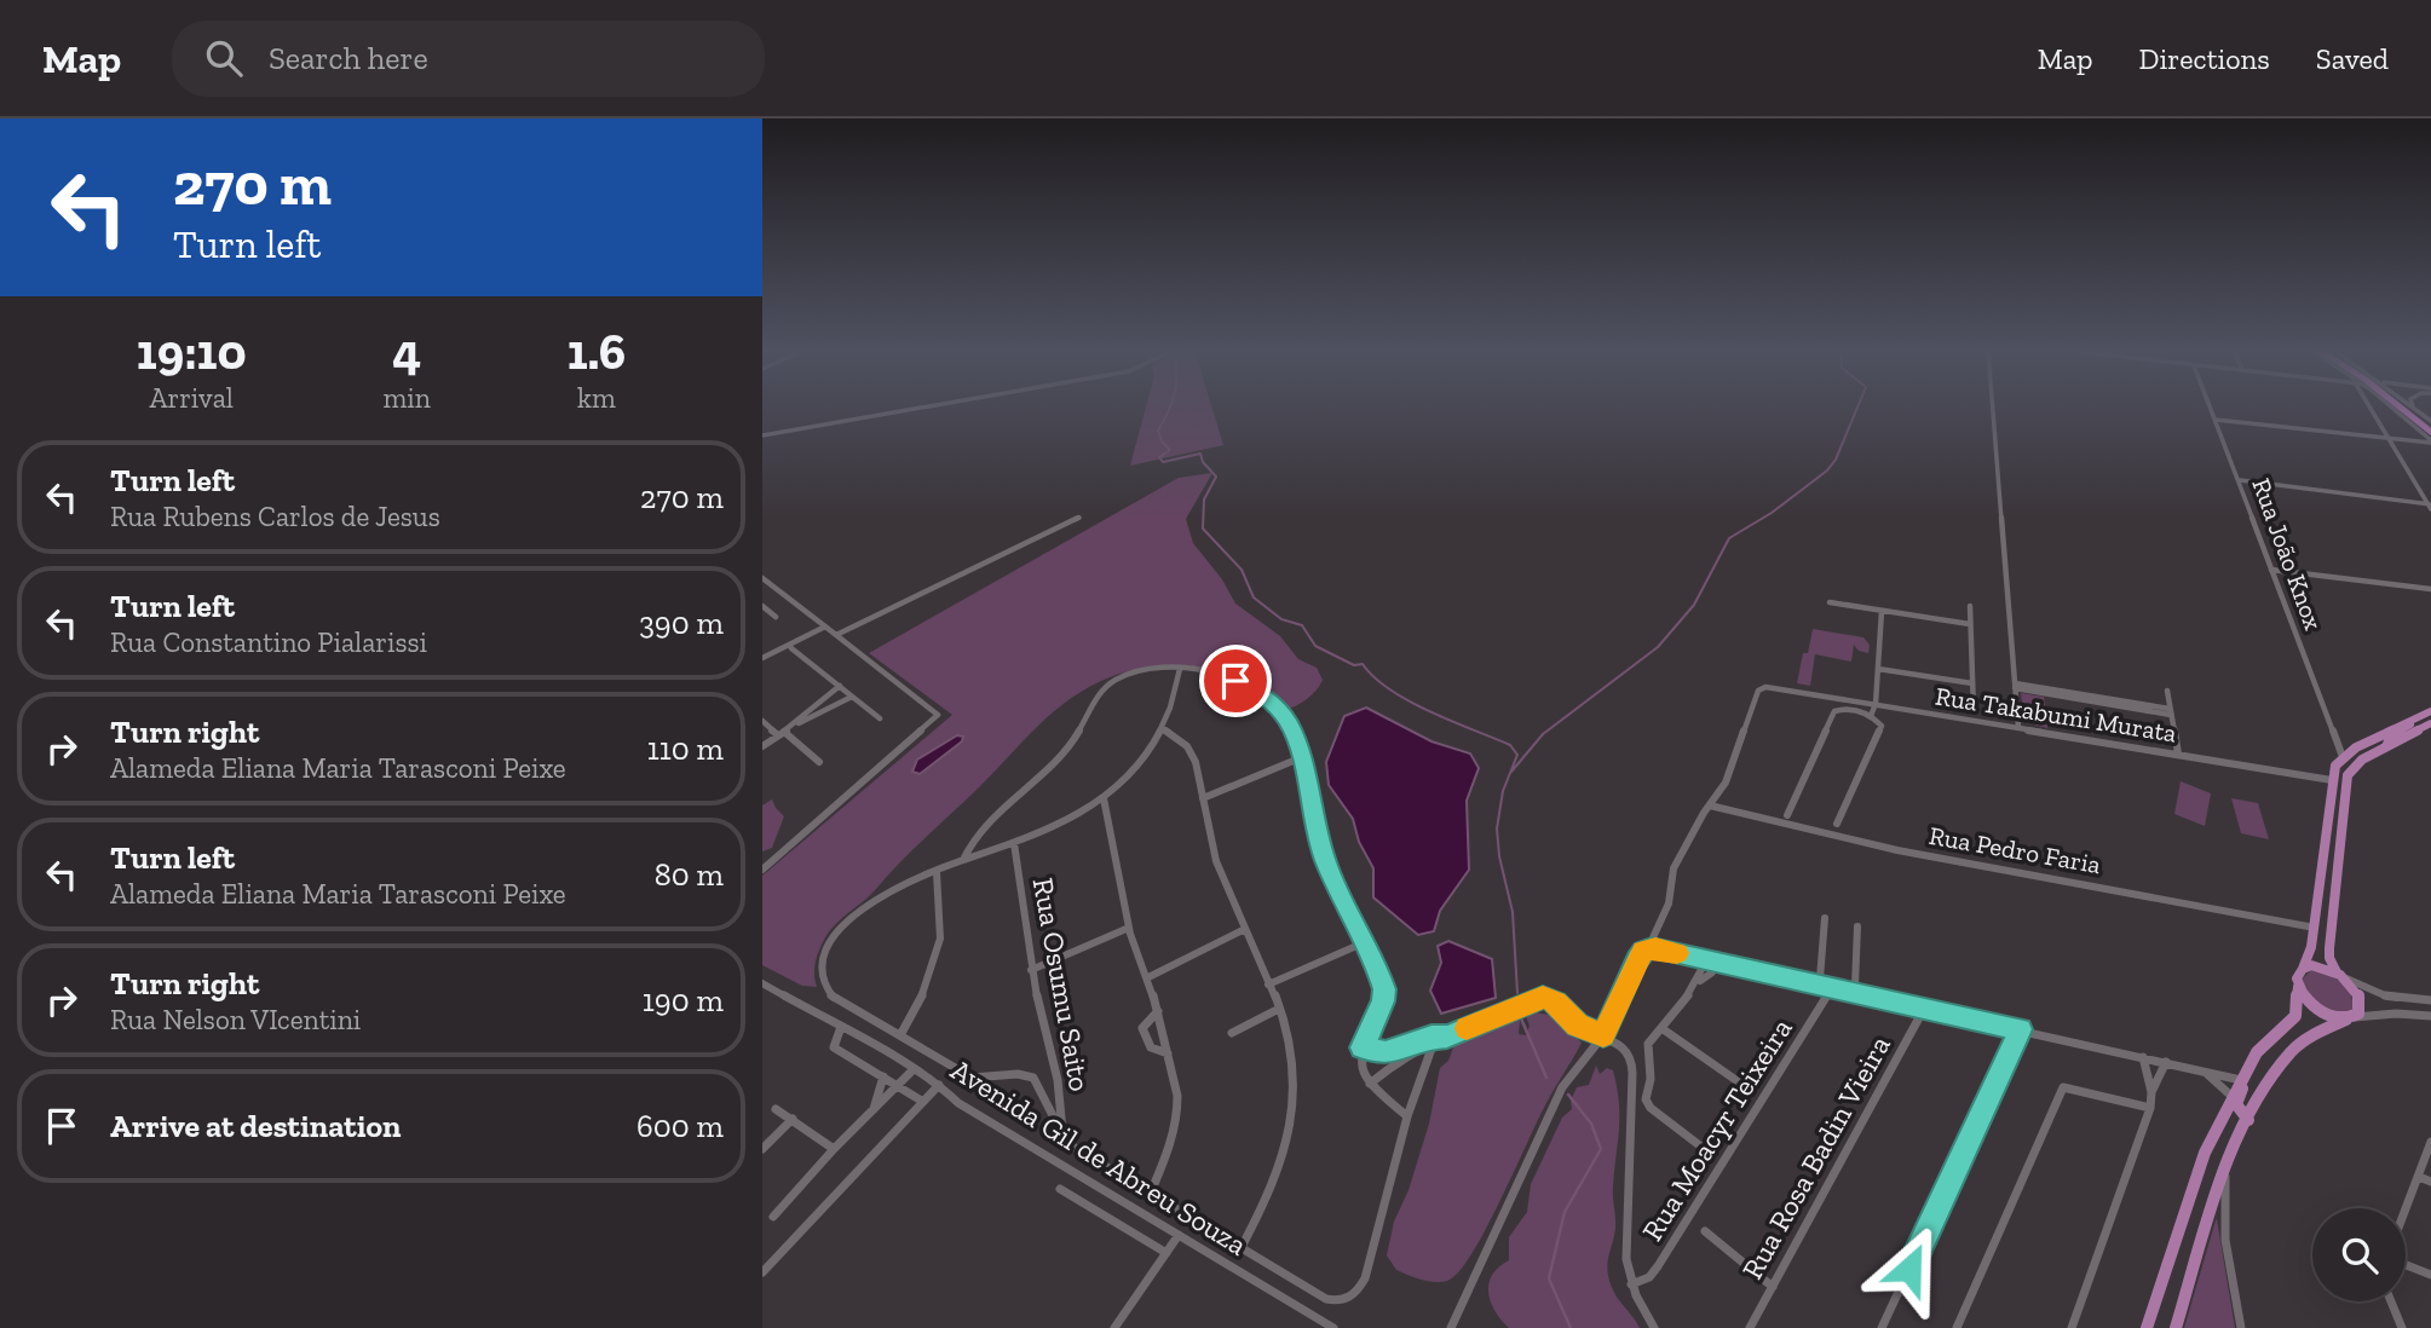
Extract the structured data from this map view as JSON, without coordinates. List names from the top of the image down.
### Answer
{
  "streets": {
    "street": [
      "Rua João Knox",
      "Rua Takabumi Murata",
      "Rua Pedro Faria",
      "Rua Osumu Saito",
      "Rua Moacyr Teixeira",
      "Avenida Gil de Abreu Souza",
      "Rua Rosa Badin Vieira"
    ]
  },
  "crossings": [
    ["Rua Takabumi Murata", "Rua Pedro Faria"]
  ],
  "page": {
    "header": "Map",
    "search": "Search here",
    "nav": ["Map", "Directions", "Saved"],
    "turn": ["270 m", "Turn left"],
    "eta": [
      "19:10",
      "Arrival",
      "4",
      "min",
      "1.6",
      "km"
    ],
    "list": [
      {
        "name": "Turn left",
        "note": "Rua Rubens Carlos de Jesus",
        "value": "270 m"
      },
      {
        "name": "Turn left",
        "note": "Rua Constantino Pialarissi",
        "value": "390 m"
      },
      {
        "name": "Turn right",
        "note": "Alameda Eliana Maria Tarasconi Peixe",
        "value": "110 m"
      },
      {
        "name": "Turn left",
        "note": "Alameda Eliana Maria Tarasconi Peixe",
        "value": "80 m"
      },
      {
        "name": "Turn right",
        "note": "Rua Nelson VIcentini",
        "value": "190 m"
      },
      {
        "name": "Arrive at destination",
        "value": "600 m"
      }
    ]
  }
}
